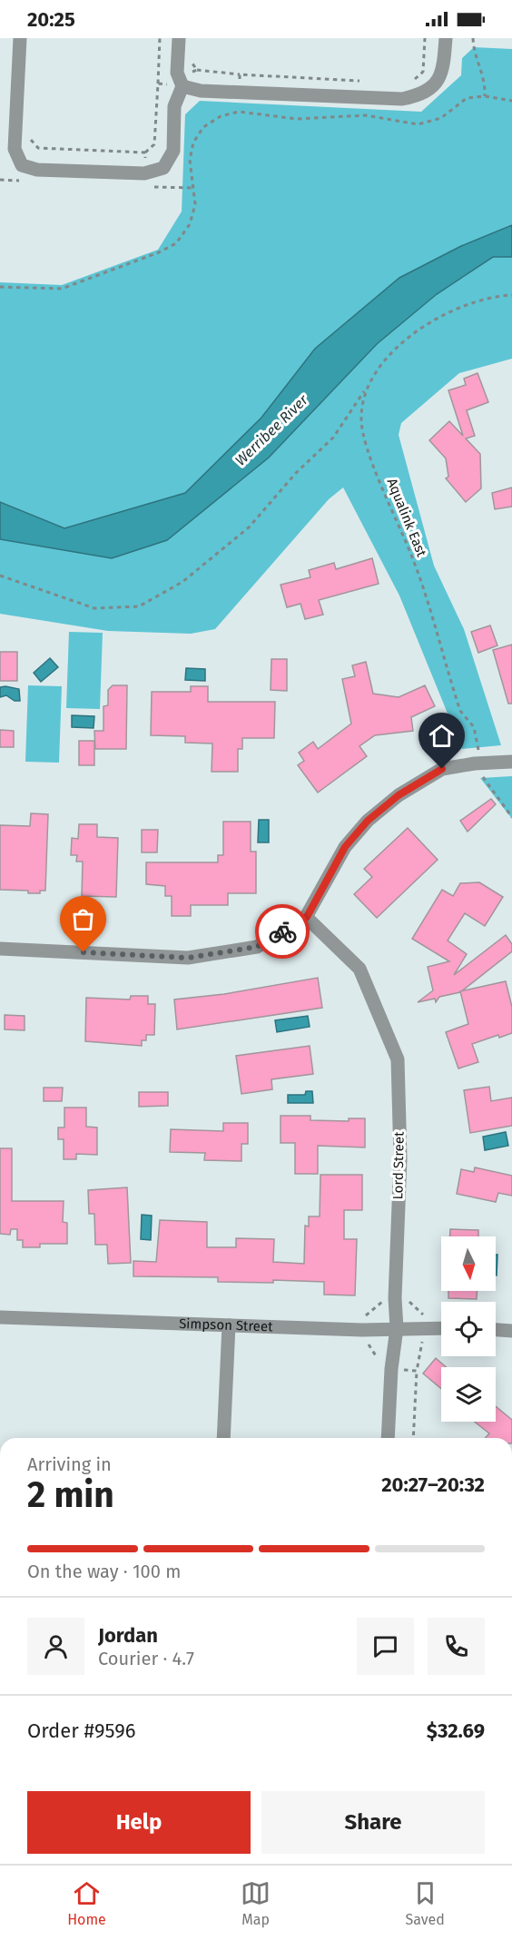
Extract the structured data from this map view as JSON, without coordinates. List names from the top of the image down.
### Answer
{
  "streets": {
    "street": ["Lord Street", "Simpson Street"],
    "path": ["Aqualink East"]
  },
  "crossings": [
    ["Lord Street", "Simpson Street"]
  ],
  "water": ["Werribee River"],
  "north": "bottom",
  "page": {
    "status": "20:25",
    "heading": ["2 min", "Arriving in", "20:27–20:32"],
    "panel": [
      "Jordan",
      "Courier · 4.7",
      "Order #9596",
      "$32.69"
    ],
    "bar": "On the way · 100 m",
    "buttons": ["Help", "Share"],
    "tabs": ["Home", "Map", "Saved"]
  }
}
